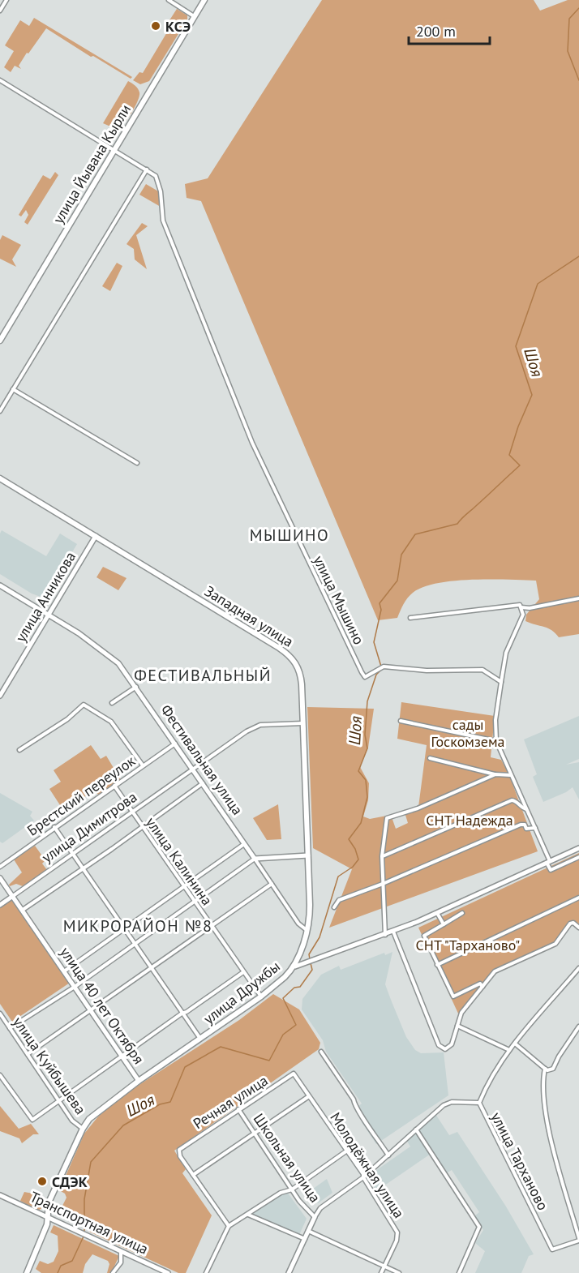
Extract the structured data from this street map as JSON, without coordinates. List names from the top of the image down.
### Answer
{
  "streets": {
    "main road": ["улица Йывана Кырли", "Западная улица", "улица Дружбы"],
    "street": [
      "улица Анникова",
      "улица Мышино",
      "Фестивальная улица",
      "Брестский переулок",
      "улица Димитрова",
      "улица Калинина",
      "улица 40 лет Октября",
      "улица Куйбышева",
      "Речная улица",
      "Школьная улица",
      "улица Тарханово",
      "Молодёжная улица",
      "Транспортная улица"
    ]
  },
  "crossings": [
    ["улица Анникова", "Западная улица"],
    ["улица Анникова", "Фестивальная улица"],
    ["Западная улица", "Фестивальная улица"],
    ["Западная улица", "улица Димитрова"],
    ["Западная улица", "улица Дружбы"],
    ["Фестивальная улица", "Брестский переулок"],
    ["Фестивальная улица", "улица Димитрова"],
    ["Брестский переулок", "улица Калинина"],
    ["улица Димитрова", "улица Калинина"],
    ["улица Димитрова", "улица 40 лет Октября"],
    ["улица Калинина", "улица Дружбы"],
    ["улица Дружбы", "улица 40 лет Октября"],
    ["улица Дружбы", "улица Куйбышева"],
    ["улица Дружбы", "Транспортная улица"],
    ["Речная улица", "Школьная улица"],
    ["Речная улица", "Молодёжная улица"]
  ],
  "districts": ["МЫШИНО", "ФЕСТИВАЛЬНЫЙ", "МИКРОРАЙОН №8"],
  "water": ["Шоя"],
  "parks": ["сады Госкомзема", "СНТ Надежда", "СНТ \"Тарханово\""],
  "places": ["КСЭ", "СДЭК"],
  "scale_bar": "200 m"
}
